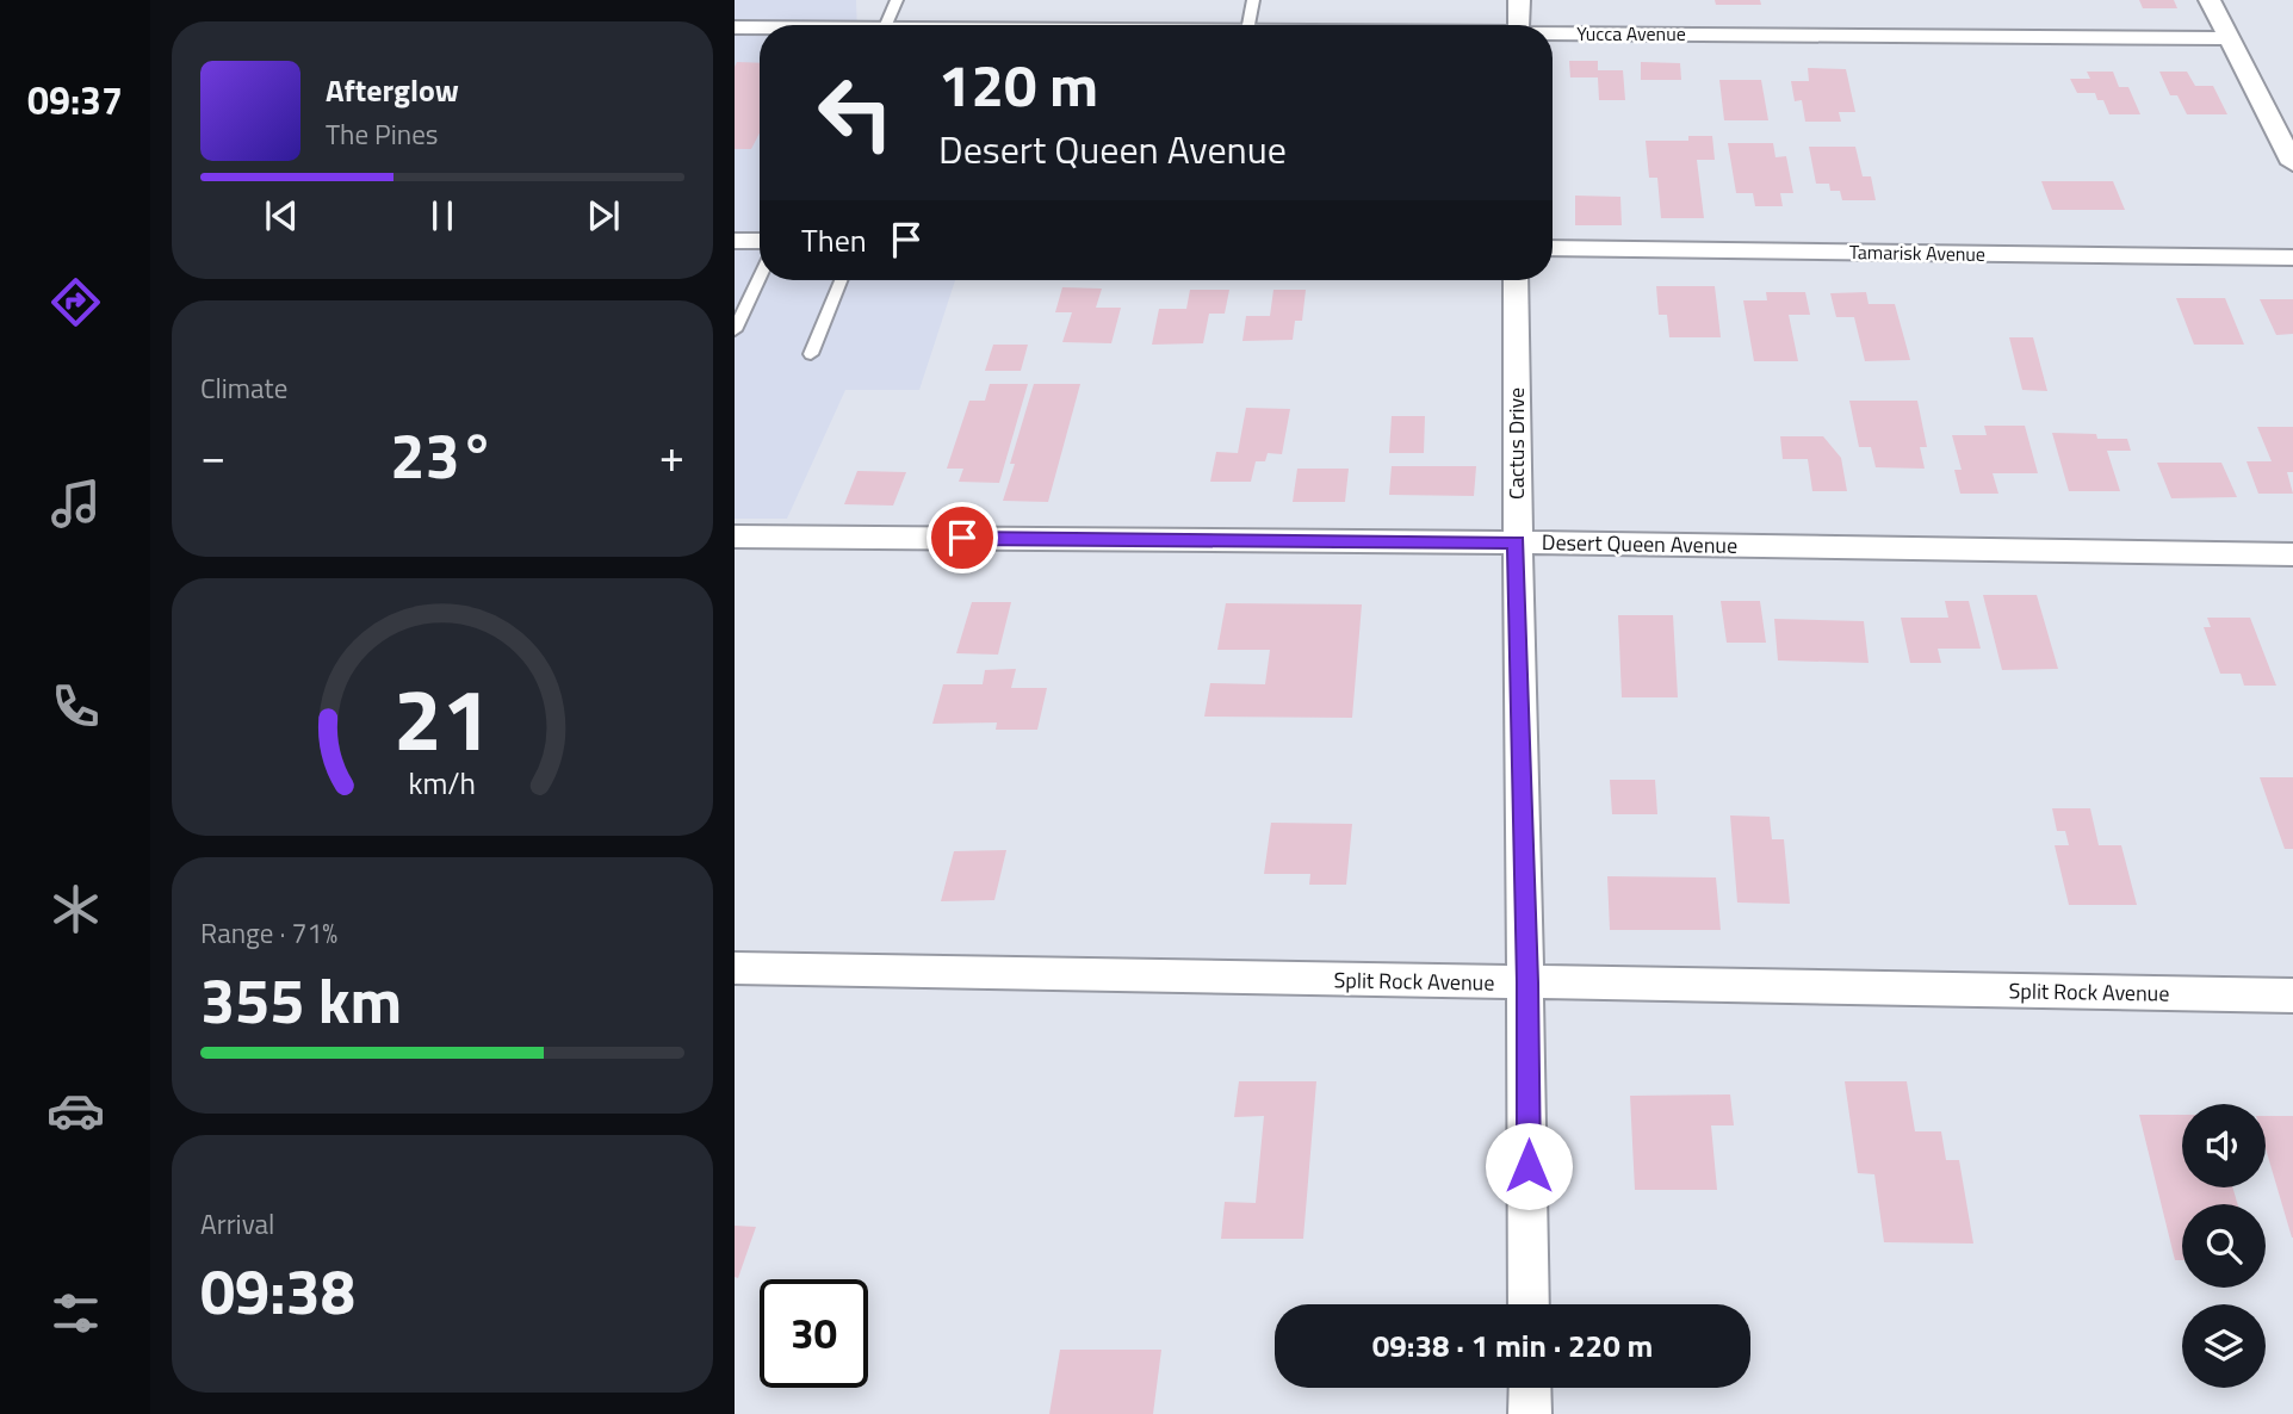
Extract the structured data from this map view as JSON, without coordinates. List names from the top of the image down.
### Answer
{
  "streets": {
    "street": [
      "Yucca Avenue",
      "Tamarisk Avenue",
      "Cactus Drive",
      "Desert Queen Avenue",
      "Split Rock Avenue"
    ]
  },
  "crossings": [
    ["Cactus Drive", "Desert Queen Avenue"],
    ["Cactus Drive", "Split Rock Avenue"]
  ],
  "page": {
    "tabs": "09:37",
    "turn": ["120 m", "Desert Queen Avenue"],
    "song": ["Afterglow", "The Pines"],
    "then": "Then",
    "tile": [
      "Climate",
      ["Range · 71%", "355 km"],
      ["Arrival", "09:38"]
    ],
    "heat": ["−", "23°", "+"],
    "limit": "30",
    "trip": "09:38 · 1 min · 220 m",
    "gauge": ["21", "km/h"]
  }
}
